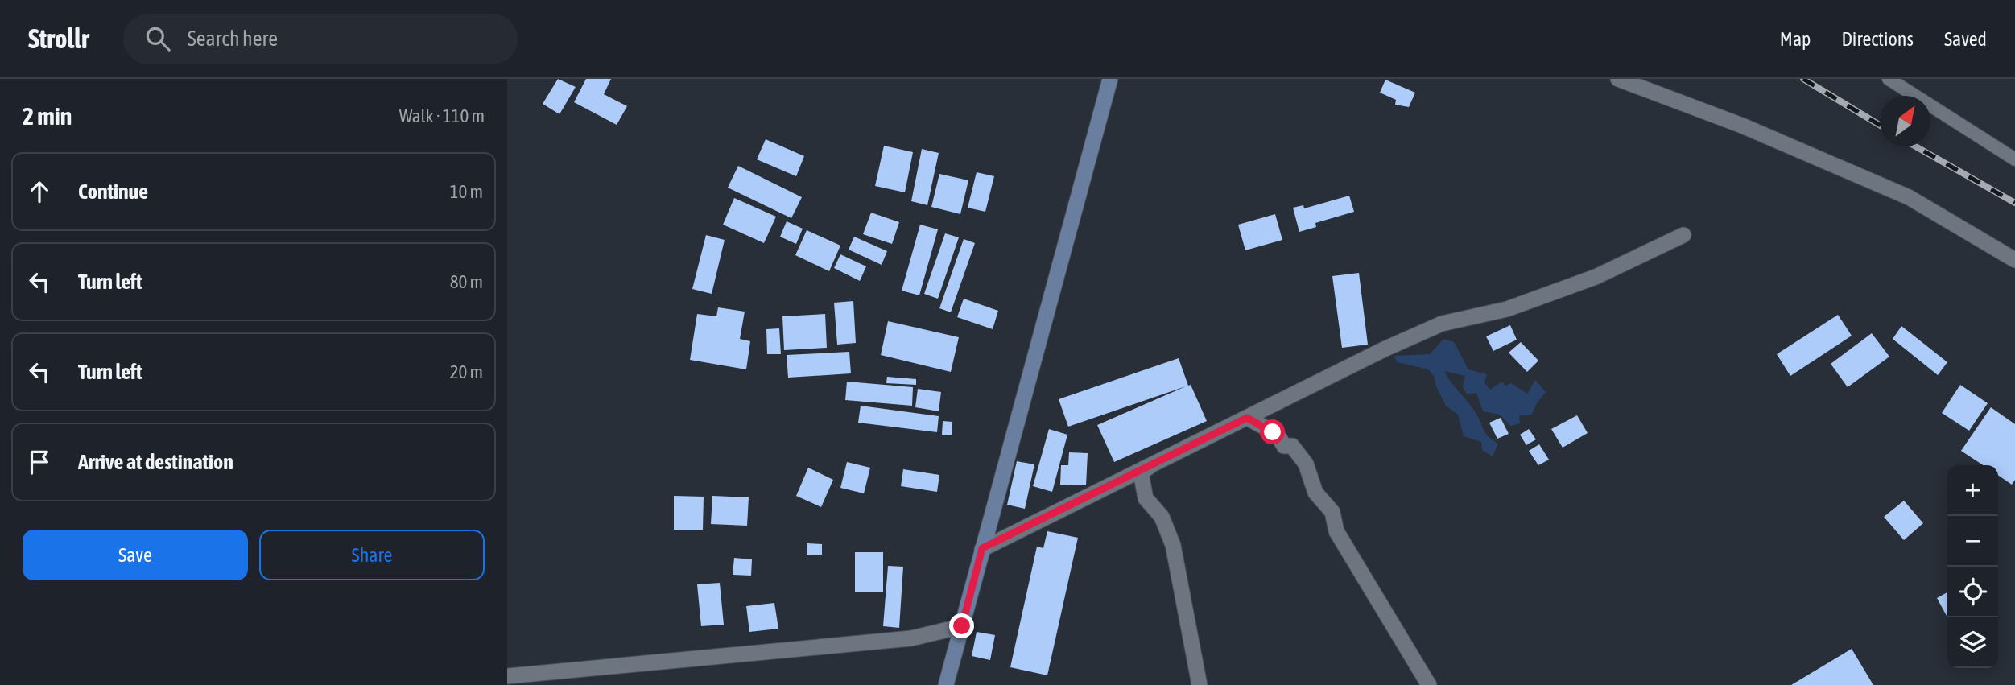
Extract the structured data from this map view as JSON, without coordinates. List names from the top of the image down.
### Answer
{
  "north": "top right",
  "page": {
    "header": "Strollr",
    "search": "Search here",
    "nav": ["Map", "Directions", "Saved"],
    "heading": ["2 min", "Walk · 110 m"],
    "list": [
      ["Continue", "10 m"],
      ["Turn left", "80 m"],
      ["Turn left", "20 m"],
      "Arrive at destination"
    ],
    "map_buttons": ["+", "−"],
    "buttons": ["Save", "Share"]
  }
}
